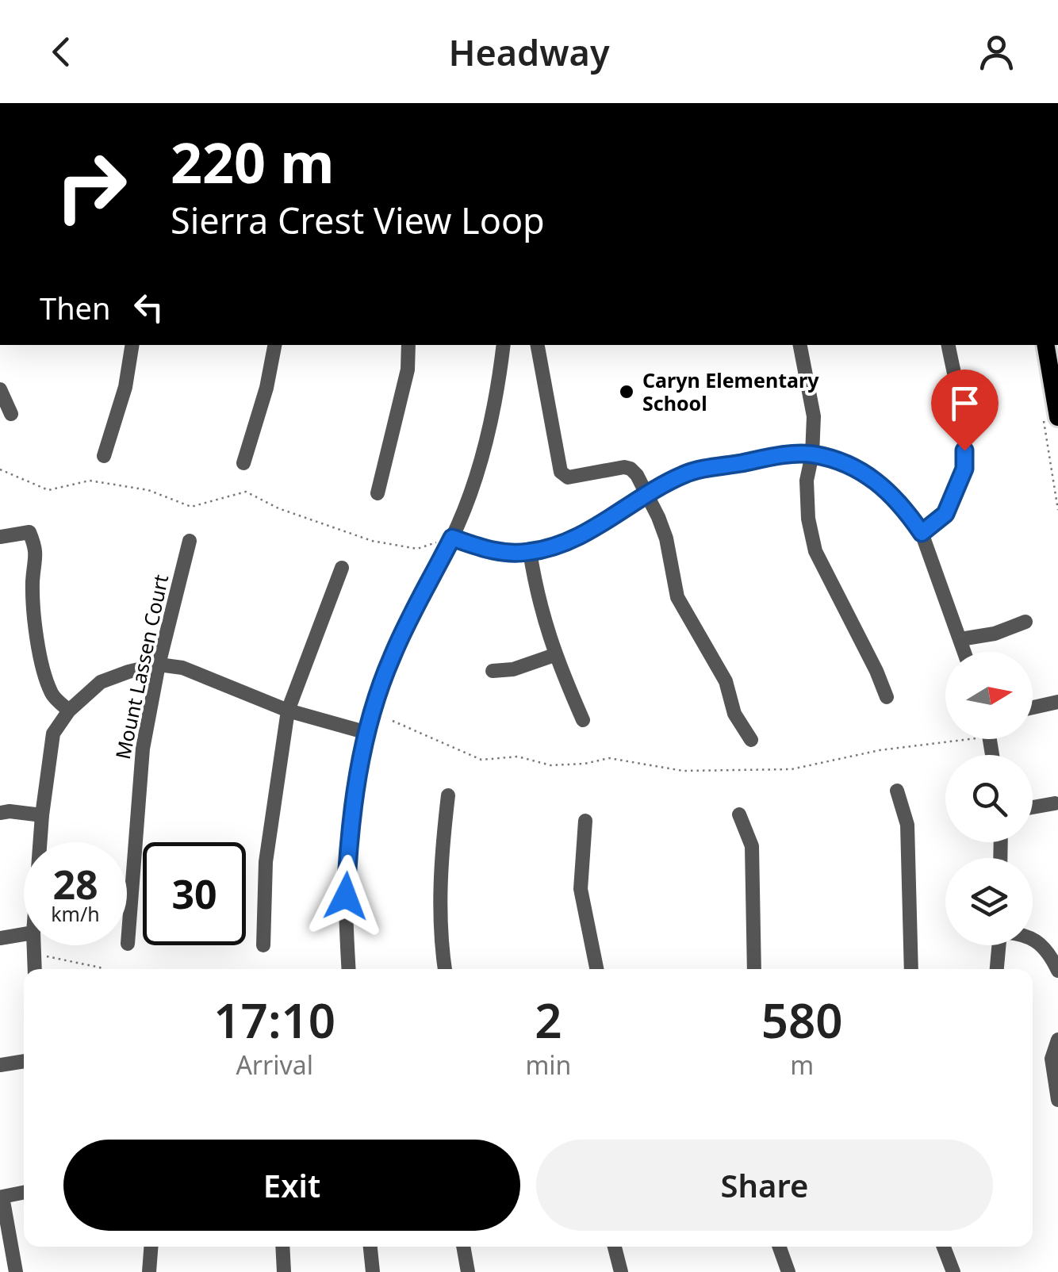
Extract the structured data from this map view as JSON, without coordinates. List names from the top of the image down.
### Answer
{
  "streets": {
    "street": ["Mount Lassen Court"]
  },
  "places": ["Caryn Elementary School"],
  "north": "right",
  "page": {
    "header": "Headway",
    "turn": ["220 m", "Sierra Crest View Loop"],
    "then": "Then",
    "speed": "28 km/h",
    "limit": "30",
    "eta": [
      "17:10",
      "Arrival",
      "2",
      "min",
      "580",
      "m"
    ],
    "buttons": ["Exit", "Share"]
  }
}
